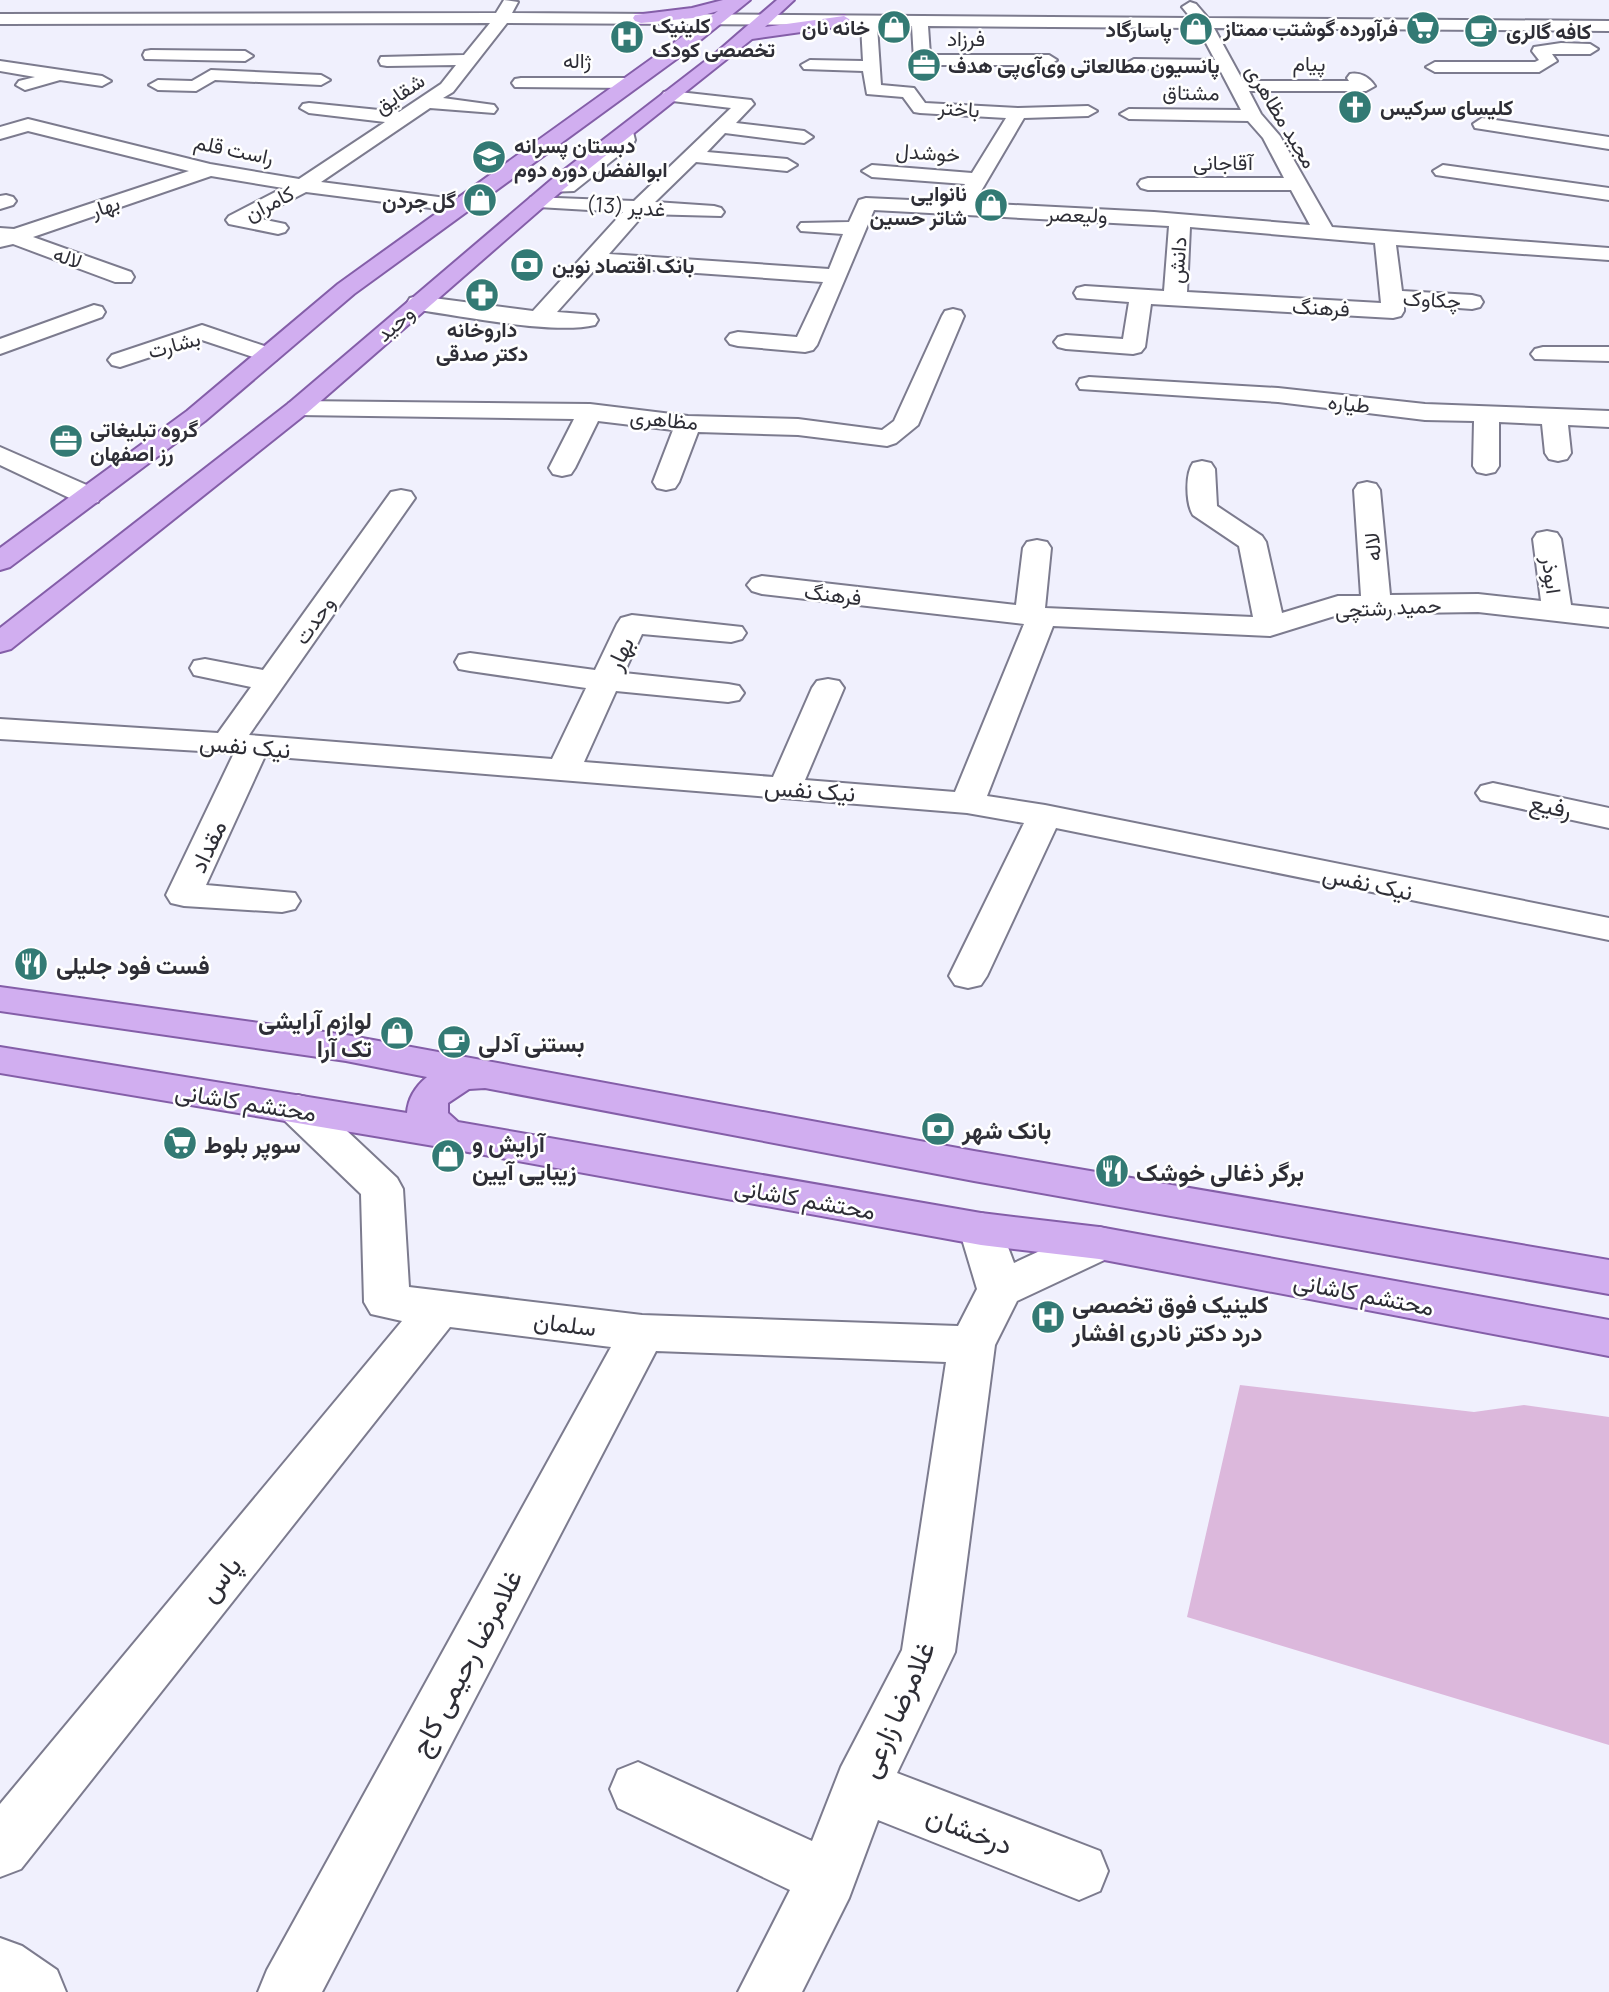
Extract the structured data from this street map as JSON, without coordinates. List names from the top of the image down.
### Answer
{
  "streets": {
    "main road": ["وحید", "محتشم کاشانی"],
    "street": [
      "فرزاد",
      "ژاله",
      "پیام",
      "مشتاق",
      "شقایق",
      "باختر",
      "مجید مظاهری",
      "راست قلم",
      "خوشدل",
      "آقاجانی",
      "کامران",
      "بهار",
      "غدیر (13)",
      "ولیعصر",
      "لاله",
      "دانش",
      "چکاوک",
      "فرهنگ",
      "بشارت",
      "طیاره",
      "مظاهری",
      "ابوذر",
      "حمید رشتچی",
      "وحدت",
      "نیک نفس",
      "رفیع",
      "مقداد",
      "سلمان",
      "پاس",
      "غلامرضا رحیمی کاج",
      "غلامرضا زارعی",
      "درخشان"
    ]
  },
  "crossings": [
    ["پیام", "مجید مظاهری"],
    ["مشتاق", "مجید مظاهری"],
    ["شقایق", "راست قلم"],
    ["شقایق", "کامران"],
    ["مجید مظاهری", "آقاجانی"],
    ["مجید مظاهری", "ولیعصر"],
    ["راست قلم", "کامران"],
    ["راست قلم", "بهار"],
    ["بهار", "لاله"],
    ["بهار", "نیک نفس"],
    ["غدیر (13)", "وحید"],
    ["ولیعصر", "دانش"],
    ["لاله", "حمید رشتچی"],
    ["دانش", "فرهنگ"],
    ["چکاوک", "فرهنگ"],
    ["فرهنگ", "حمید رشتچی"],
    ["وحید", "مظاهری"],
    ["ابوذر", "حمید رشتچی"],
    ["وحدت", "نیک نفس"],
    ["وحدت", "مقداد"],
    ["نیک نفس", "مقداد"],
    ["محتشم کاشانی", "سلمان"],
    ["سلمان", "پاس"],
    ["سلمان", "غلامرضا رحیمی کاج"],
    ["سلمان", "غلامرضا زارعی"],
    ["غلامرضا زارعی", "درخشان"]
  ],
  "places": {
    "shop": [
      "خانه نان",
      "پاسارگاد",
      "گل جردن",
      "نانوایی شاتر حسین",
      "لوازم آرایشی تک آرا",
      "آرایش و زیبایی آیین"
    ],
    "supermarket": ["فرآورده گوشتب ممتاز", "سوپر بلوط"],
    "cafe": ["کافه گالری", "بستنی آدلی"],
    "hospital": ["کلینیک تخصصی کودک", "کلینیک فوق تخصصی درد دکتر نادری افشار"],
    "office": ["پانسیون مطالعاتی وی‌آی‌پی هدف", "گروه تبلیغاتی رز اصفهان"],
    "church": ["کلیسای سرکیس"],
    "school or university": ["دبستان پسرانه ابوالفضل دوره دوم"],
    "bank": ["بانک اقتصاد نوین", "بانک شهر"],
    "pharmacy": ["داروخانه دکتر صدقی"],
    "restaurant": ["فست فود جلیلی", "برگر ذغالی خوشک"]
  }
}
